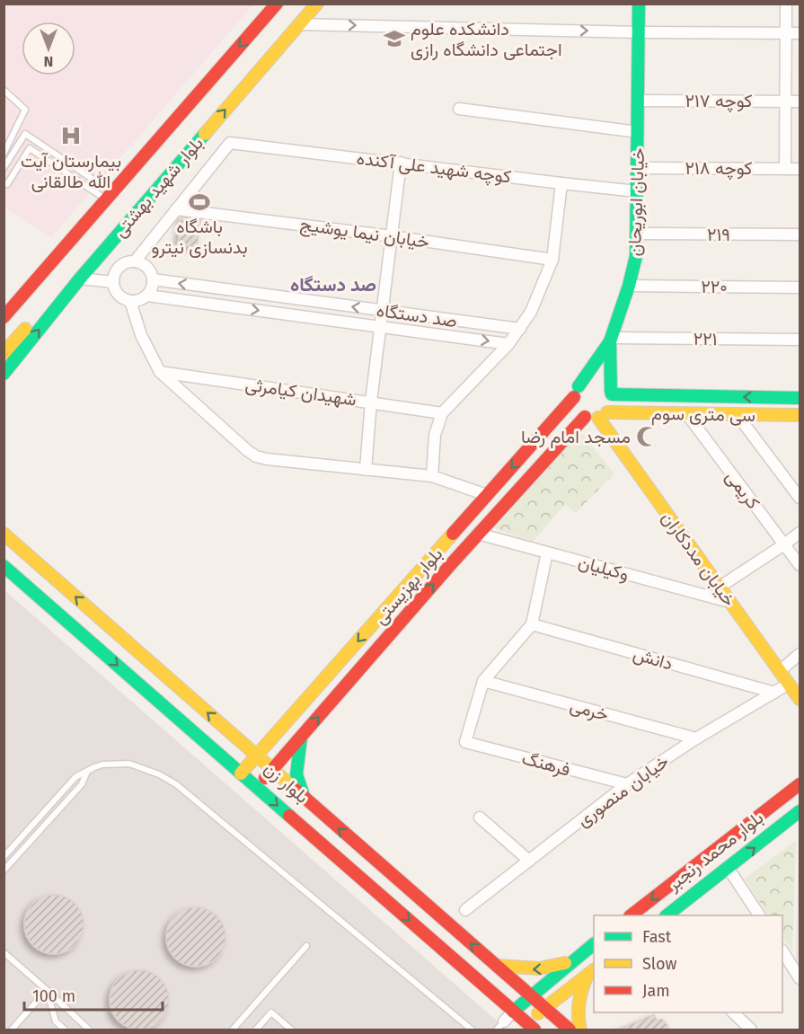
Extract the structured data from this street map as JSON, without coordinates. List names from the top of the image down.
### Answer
{
  "streets": {
    "main road": [
      "بلوار شهید بهشتی",
      "خیابان ابوریحان",
      "سی متری سوم",
      "خیابان مددکاران",
      "بلوار بهزیستی",
      "بلوار زن",
      "بلوار محمد رنجبر"
    ],
    "street": [
      "کوچه ۲۱۷",
      "کوچه شهید علی آکنده",
      "کوچه ۲۱۸",
      "خیابان نیما یوشیج",
      "۲۱۹",
      "۲۲۰",
      "صد دستگاه",
      "۲۲۱",
      "شهیدان کیامرثی",
      "کریمی",
      "وکیلیان",
      "دانش",
      "خرمی",
      "فرهنگ",
      "خیابان منصوری"
    ]
  },
  "crossings": [
    ["کوچه ۲۱۷", "خیابان ابوریحان"],
    ["کوچه شهید علی آکنده", "خیابان ابوریحان"],
    ["کوچه شهید علی آکنده", "خیابان نیما یوشیج"],
    ["کوچه ۲۱۸", "خیابان ابوریحان"],
    ["خیابان ابوریحان", "۲۱۹"],
    ["خیابان ابوریحان", "۲۲۰"],
    ["خیابان ابوریحان", "۲۲۱"],
    ["خیابان ابوریحان", "سی متری سوم"],
    ["خیابان ابوریحان", "خیابان مددکاران"],
    ["خیابان ابوریحان", "بلوار بهزیستی"],
    ["سی متری سوم", "کریمی"],
    ["سی متری سوم", "خیابان مددکاران"],
    ["سی متری سوم", "بلوار بهزیستی"],
    ["خیابان مددکاران", "وکیلیان"],
    ["خیابان مددکاران", "بلوار بهزیستی"],
    ["خیابان مددکاران", "خیابان منصوری"],
    ["وکیلیان", "بلوار بهزیستی"],
    ["بلوار بهزیستی", "بلوار زن"],
    ["دانش", "خیابان منصوری"],
    ["خرمی", "فرهنگ"],
    ["خرمی", "خیابان منصوری"],
    ["فرهنگ", "خیابان منصوری"]
  ],
  "districts": ["صد دستگاه"],
  "places": {
    "school or university": ["دانشکده علوم اجتماعی دانشگاه رازی"],
    "hospital": ["بیمارستان آیت الله طالقانی"],
    "sports": ["باشگاه بدنسازی نیترو"],
    "mosque": ["مسجد امام رضا"]
  },
  "legend": ["Fast", "Slow", "Jam"],
  "scale_bar": "100 m",
  "north": "bottom"
}
